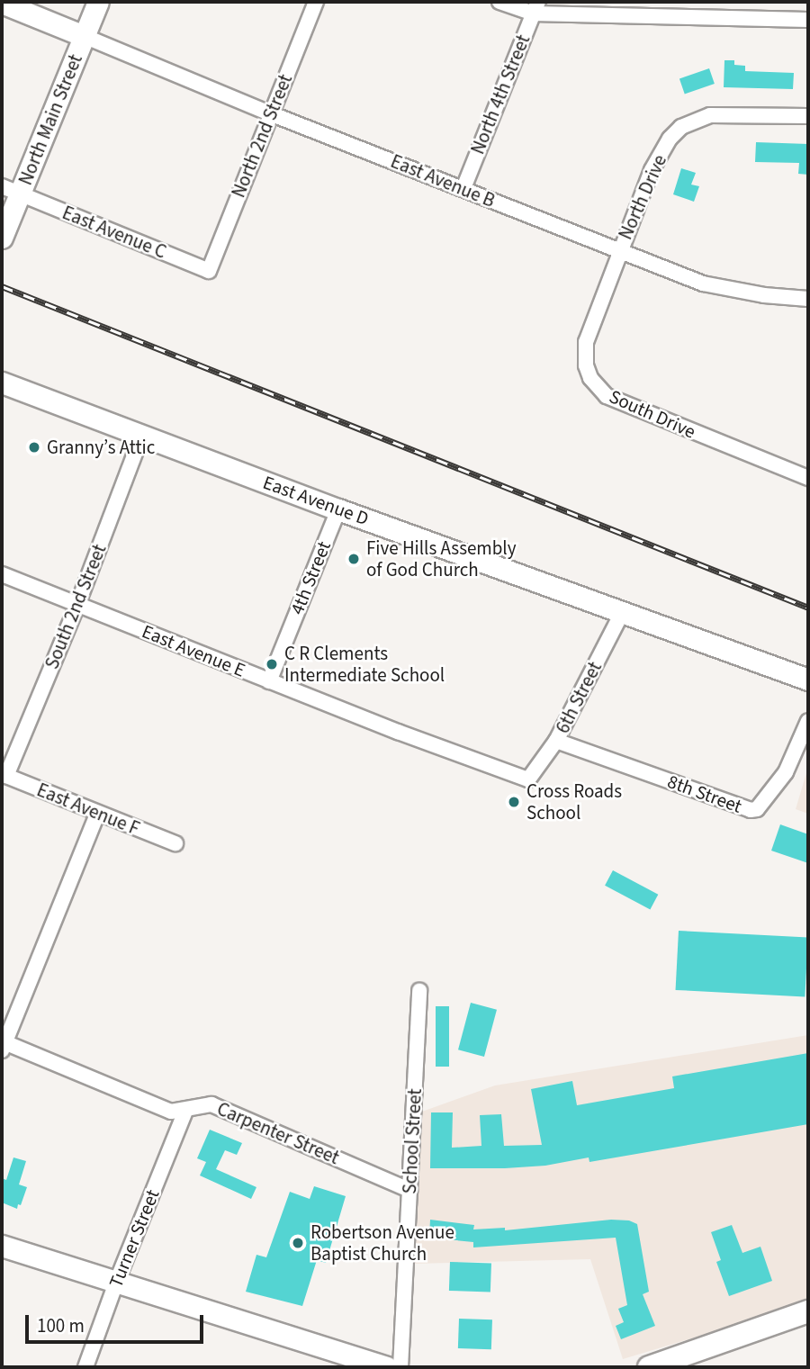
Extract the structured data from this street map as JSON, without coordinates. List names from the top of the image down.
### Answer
{
  "streets": {
    "main road": ["North Main Street", "East Avenue D"],
    "street": [
      "North 4th Street",
      "North 2nd Street",
      "East Avenue B",
      "North Drive",
      "East Avenue C",
      "South Drive",
      "4th Street",
      "South 2nd Street",
      "East Avenue E",
      "6th Street",
      "8th Street",
      "East Avenue F",
      "Carpenter Street",
      "School Street",
      "Turner Street"
    ]
  },
  "crossings": [
    ["North 4th Street", "East Avenue B"],
    ["North Main Street", "East Avenue B"],
    ["North Main Street", "East Avenue C"],
    ["North 2nd Street", "East Avenue B"],
    ["North 2nd Street", "East Avenue C"],
    ["East Avenue B", "North Drive"],
    ["East Avenue B", "South Drive"],
    ["North Drive", "South Drive"],
    ["East Avenue D", "4th Street"],
    ["East Avenue D", "South 2nd Street"],
    ["East Avenue D", "6th Street"],
    ["4th Street", "East Avenue E"],
    ["South 2nd Street", "East Avenue E"],
    ["South 2nd Street", "East Avenue F"],
    ["East Avenue E", "6th Street"],
    ["6th Street", "8th Street"],
    ["Carpenter Street", "School Street"],
    ["Carpenter Street", "Turner Street"]
  ],
  "places": [
    "Granny’s Attic",
    "Five Hills Assembly of God Church",
    "C R Clements Intermediate School",
    "Cross Roads School",
    "Robertson Avenue Baptist Church"
  ],
  "scale_bar": "100 m"
}
